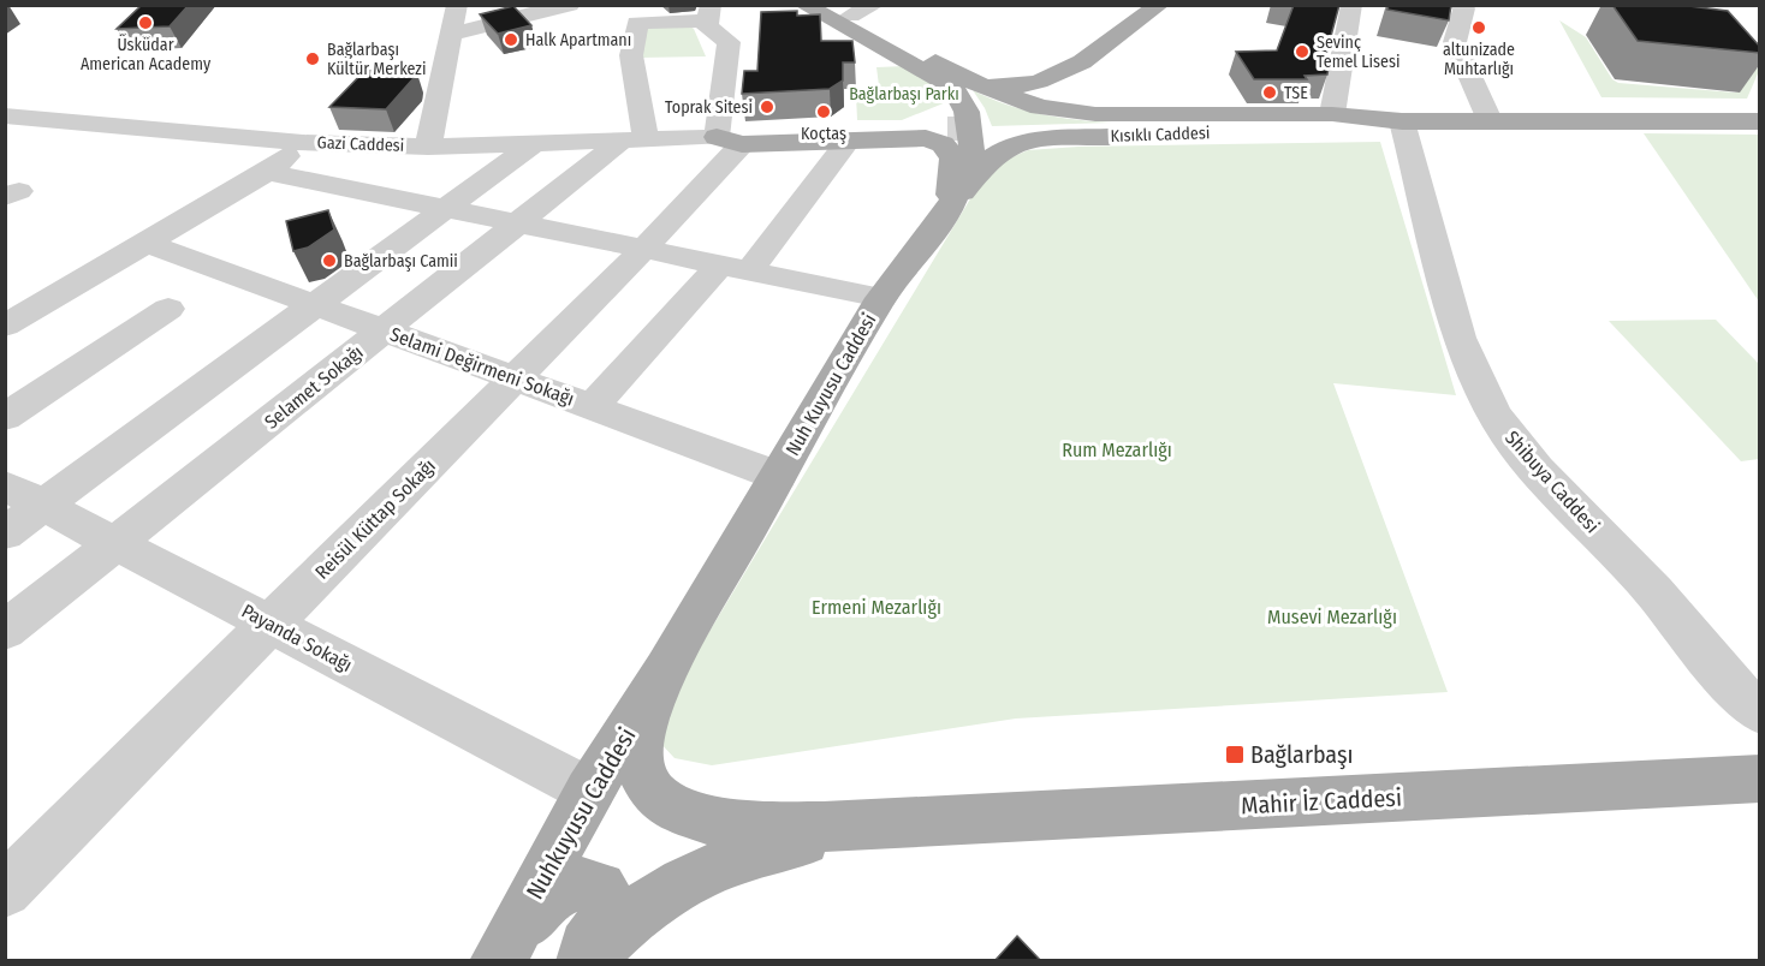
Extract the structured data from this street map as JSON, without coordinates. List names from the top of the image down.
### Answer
{
  "streets": {
    "main road": [
      "Kısıklı Caddesi",
      "Nuh Kuyusu Caddesi",
      "Mahir İz Caddesi",
      "Nuhkuyusu Caddesi"
    ],
    "street": [
      "Gazi Caddesi",
      "Selami Değirmeni Sokağı",
      "Selamet Sokağı",
      "Shibuya Caddesi",
      "Reisül Küttap Sokağı",
      "Payanda Sokağı"
    ]
  },
  "crossings": [
    ["Kısıklı Caddesi", "Nuh Kuyusu Caddesi"],
    ["Kısıklı Caddesi", "Shibuya Caddesi"],
    ["Gazi Caddesi", "Selamet Sokağı"],
    ["Gazi Caddesi", "Reisül Küttap Sokağı"],
    ["Selami Değirmeni Sokağı", "Nuh Kuyusu Caddesi"],
    ["Selami Değirmeni Sokağı", "Selamet Sokağı"],
    ["Selami Değirmeni Sokağı", "Reisül Küttap Sokağı"],
    ["Nuh Kuyusu Caddesi", "Nuhkuyusu Caddesi"],
    ["Selamet Sokağı", "Payanda Sokağı"],
    ["Reisül Küttap Sokağı", "Payanda Sokağı"],
    ["Payanda Sokağı", "Nuhkuyusu Caddesi"]
  ],
  "parks": [
    "Bağlarbaşı Parkı",
    "Rum Mezarlığı",
    "Ermeni Mezarlığı",
    "Musevi Mezarlığı"
  ],
  "places": {
    "other": [
      "Üsküdar American Academy",
      "altunizade Muhtarlığı",
      "Halk Apartmanı",
      "Sevinç Temel Lisesi",
      "Bağlarbaşı Kültür Merkezi",
      "TSE",
      "Toprak Sitesi",
      "Koçtaş",
      "Bağlarbaşı Camii"
    ],
    "transit": ["Bağlarbaşı"]
  }
}
